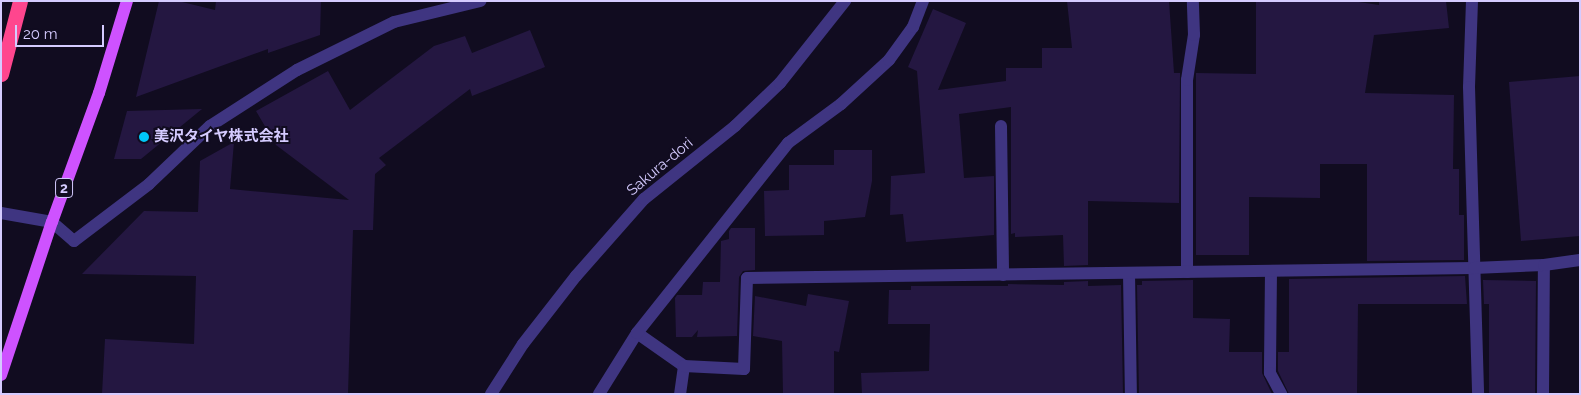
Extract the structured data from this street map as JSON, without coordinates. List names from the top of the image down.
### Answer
{
  "streets": {
    "main road": ["2"],
    "street": ["Sakura-dori"]
  },
  "places": ["美沢タイヤ株式会社"],
  "scale_bar": "20 m"
}
